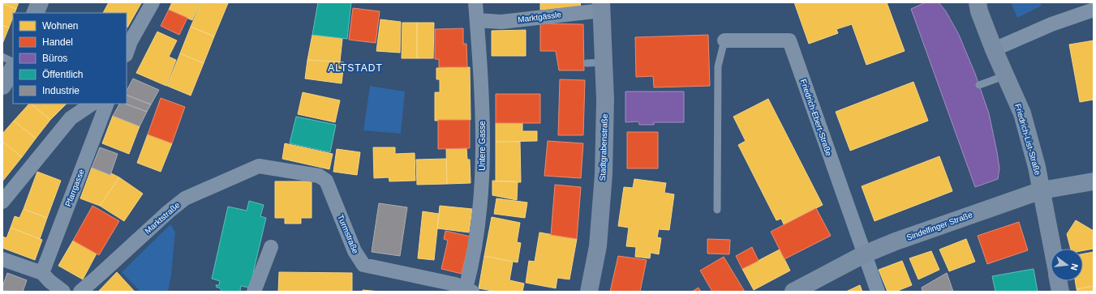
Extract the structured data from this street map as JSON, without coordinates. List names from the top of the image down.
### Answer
{
  "streets": {
    "main road": ["Friedrich-List-Straße", "Stadtgrabenstraße", "Sindelfinger Straße"],
    "street": [
      "Marktgässle",
      "Friedrich-Ebert-Straße",
      "Untere Gasse",
      "Pfarrgasse",
      "Marktstraße",
      "Turmstraße"
    ]
  },
  "crossings": [
    ["Marktgässle", "Untere Gasse"],
    ["Marktgässle", "Stadtgrabenstraße"],
    ["Friedrich-Ebert-Straße", "Sindelfinger Straße"],
    ["Friedrich-List-Straße", "Sindelfinger Straße"],
    ["Untere Gasse", "Turmstraße"],
    ["Marktstraße", "Turmstraße"]
  ],
  "districts": ["ALTSTADT"],
  "legend": [
    "Wohnen",
    "Handel",
    "Büros",
    "Öffentlich",
    "Industrie"
  ],
  "north": "right"
}
